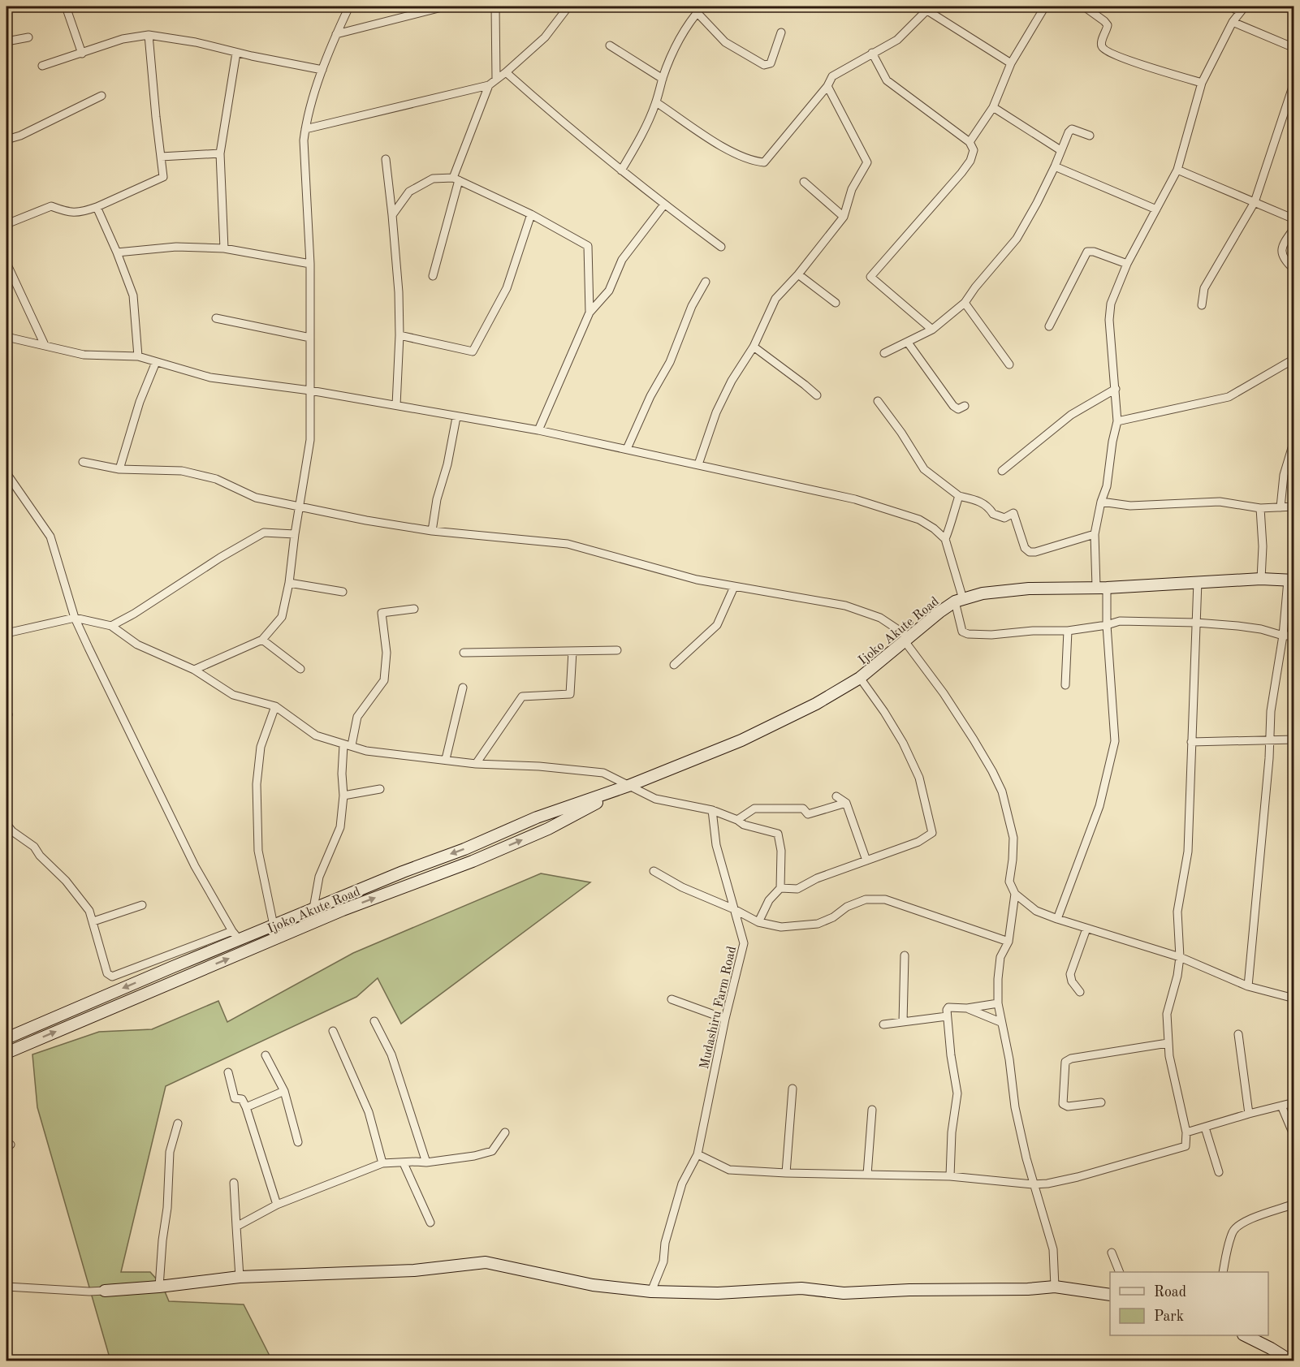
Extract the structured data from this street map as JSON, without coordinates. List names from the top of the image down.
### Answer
{
  "streets": {
    "main road": ["Ijoko Akute Road"],
    "street": ["Mudashiru Farm Road"]
  },
  "legend": ["Road", "Park"]
}
